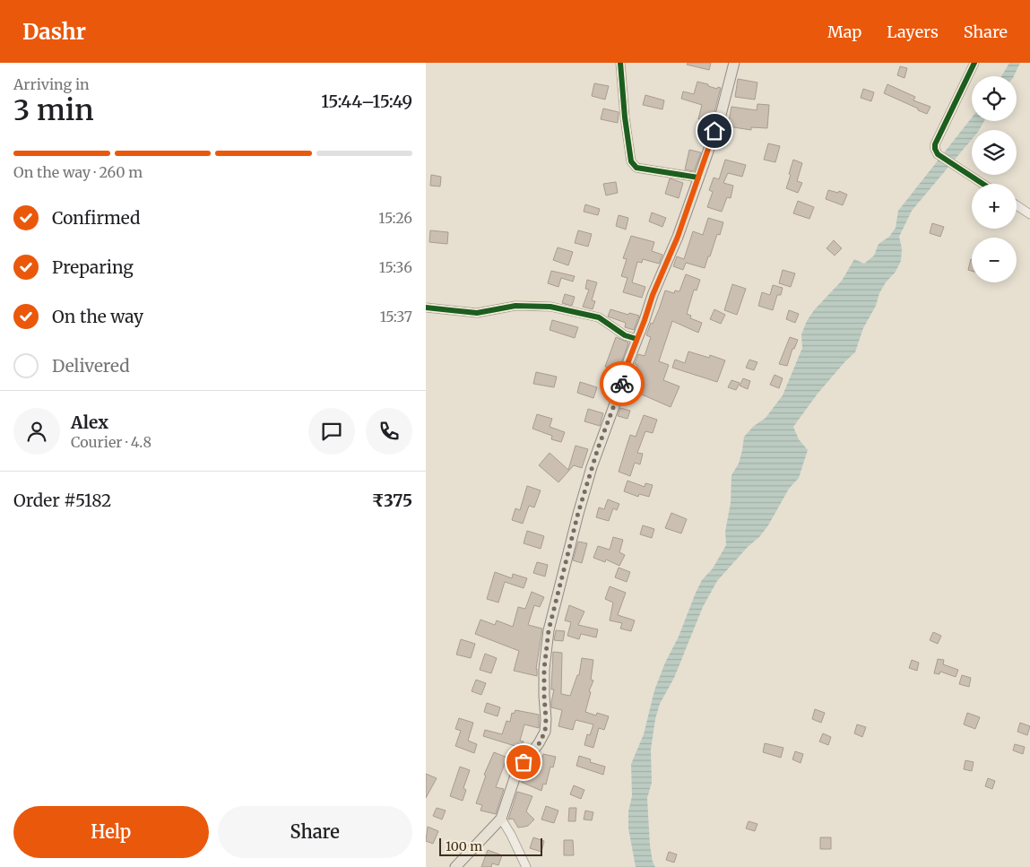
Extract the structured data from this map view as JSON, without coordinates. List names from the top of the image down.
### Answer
{
  "scale_bar": "100 m",
  "page": {
    "header": "Dashr",
    "nav": ["Map", "Layers", "Share"],
    "heading": ["3 min", "Arriving in", "15:44–15:49"],
    "panel": [
      "Alex",
      "Courier · 4.8",
      "Order #5182",
      "₹375"
    ],
    "map_buttons": ["+", "−"],
    "bar": "On the way · 260 m",
    "list": [
      ["Confirmed", "15:26"],
      ["Preparing", "15:36"],
      ["On the way", "15:37"],
      "Delivered"
    ],
    "buttons": ["Help", "Share"],
    "scale": "100 m"
  }
}
